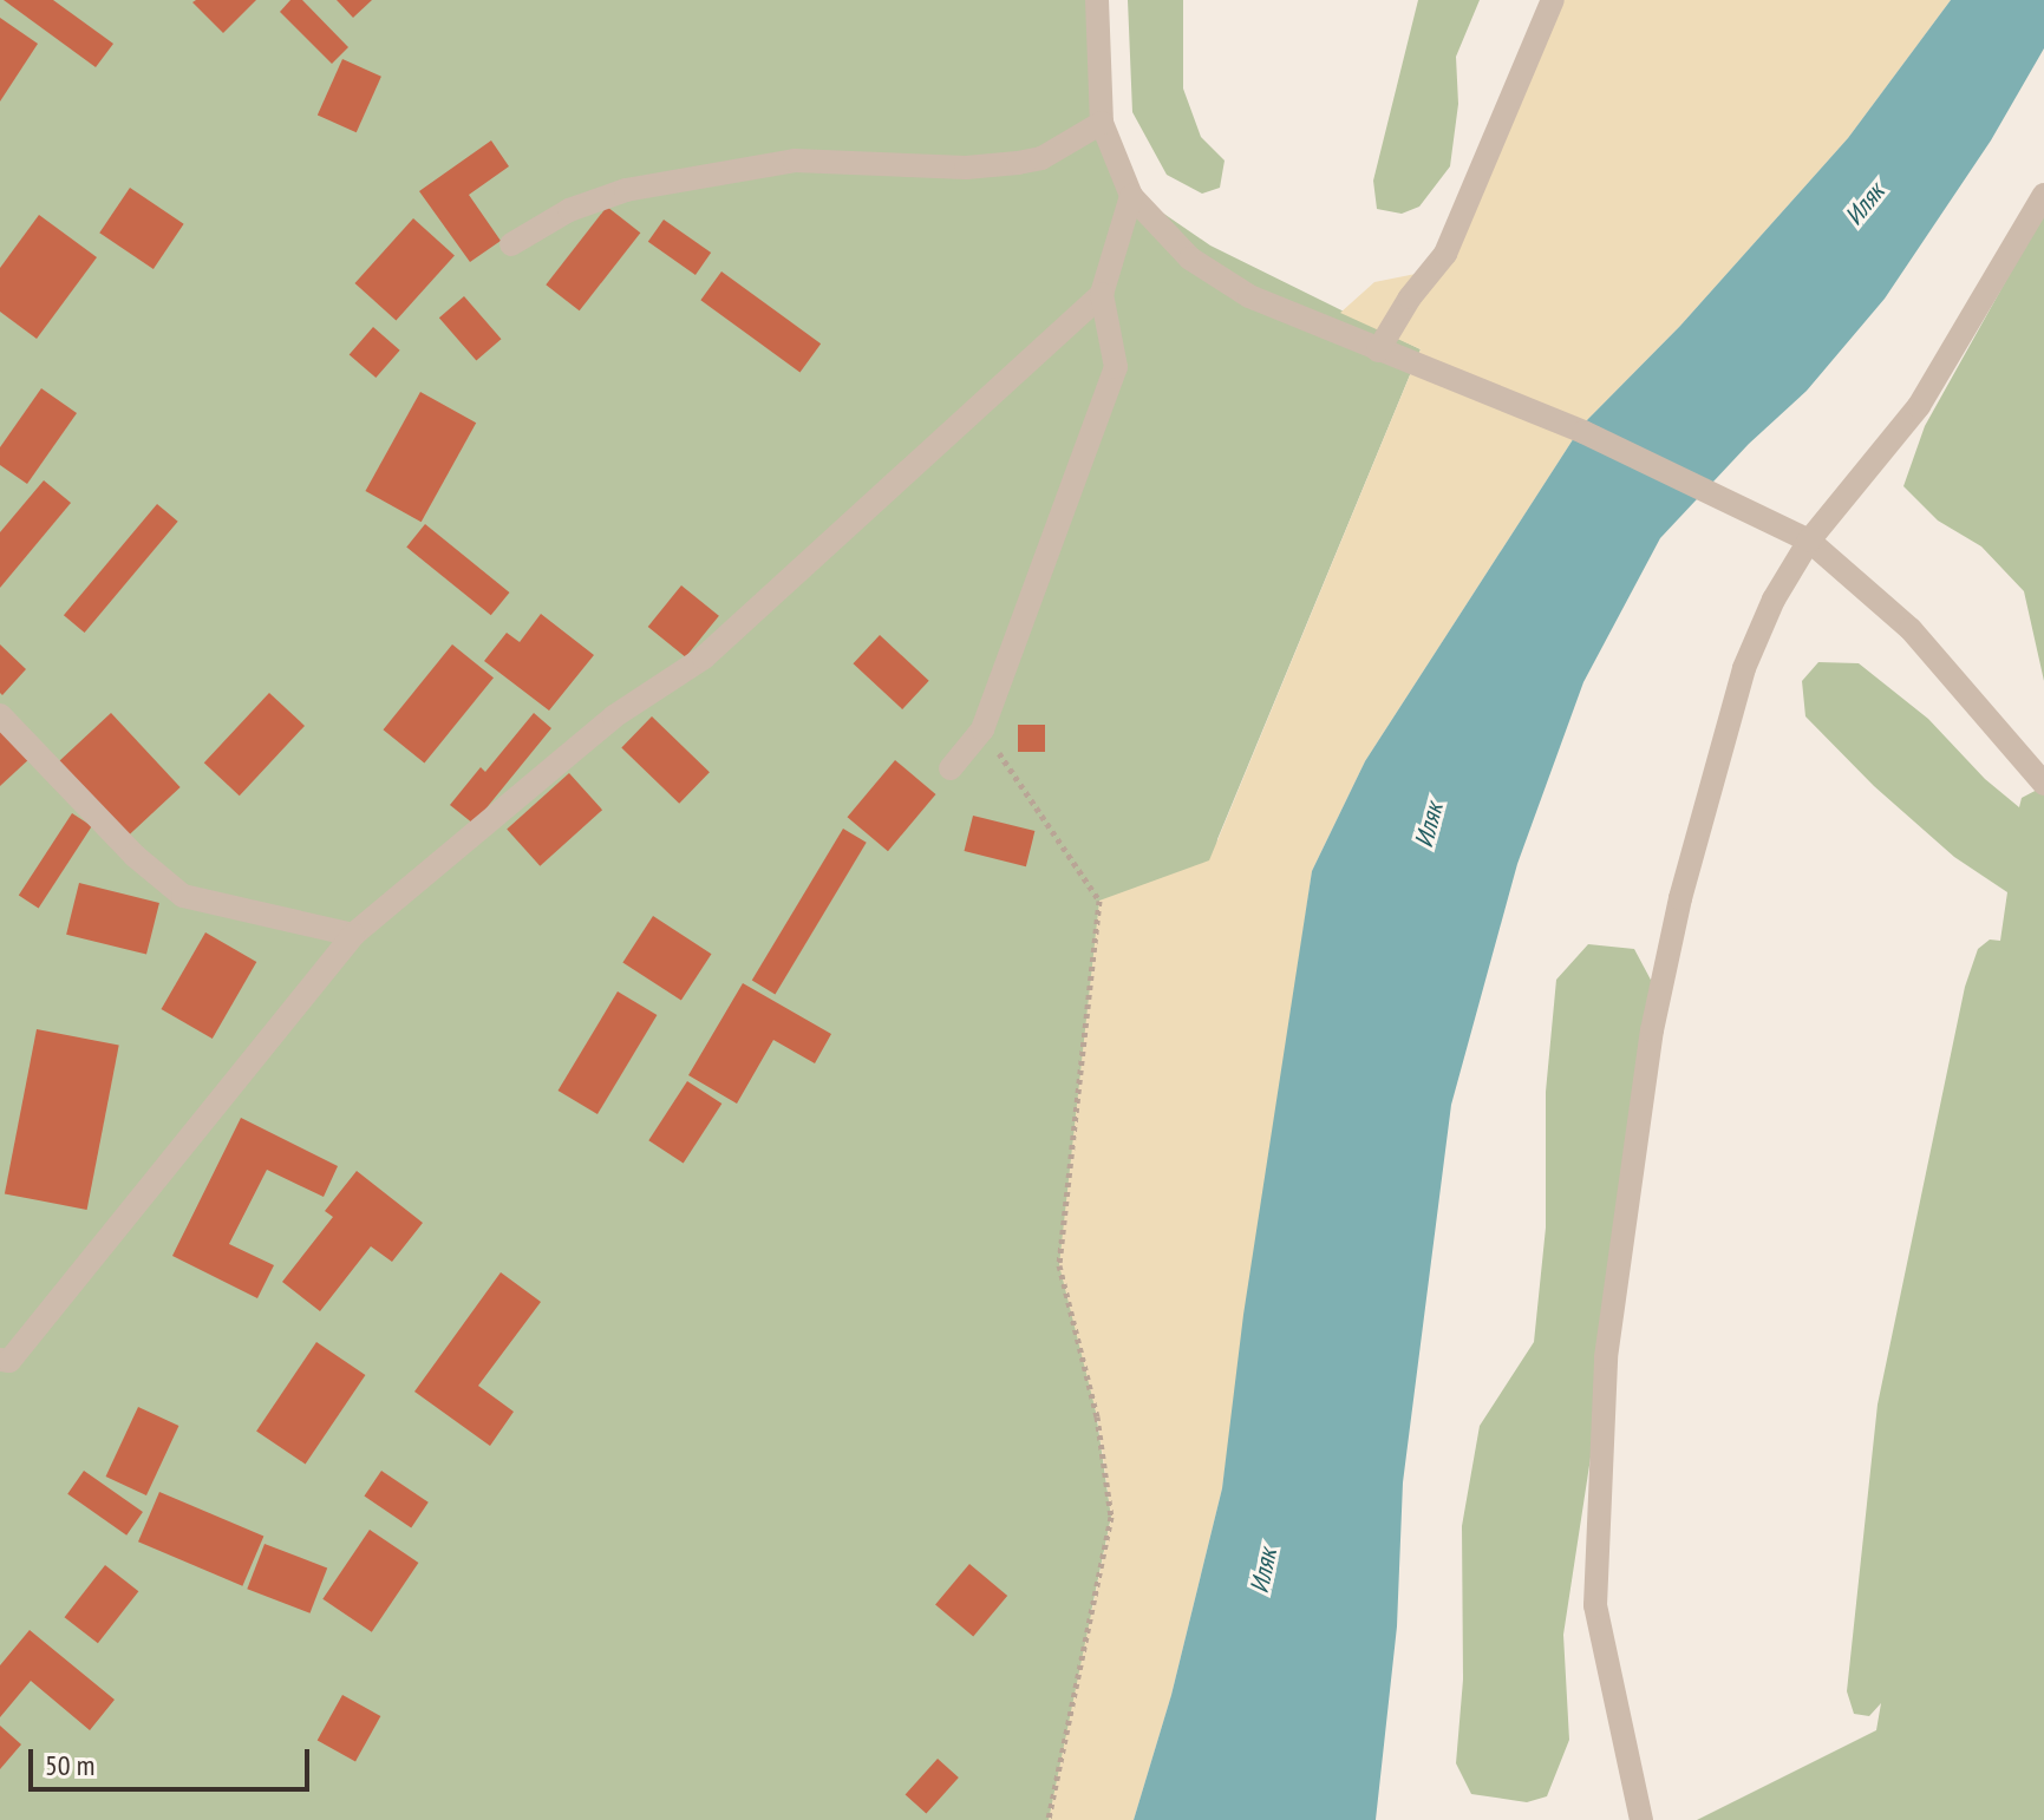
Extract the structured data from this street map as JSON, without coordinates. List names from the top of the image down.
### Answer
{
  "water": ["Иляк"],
  "scale_bar": "50 m"
}
